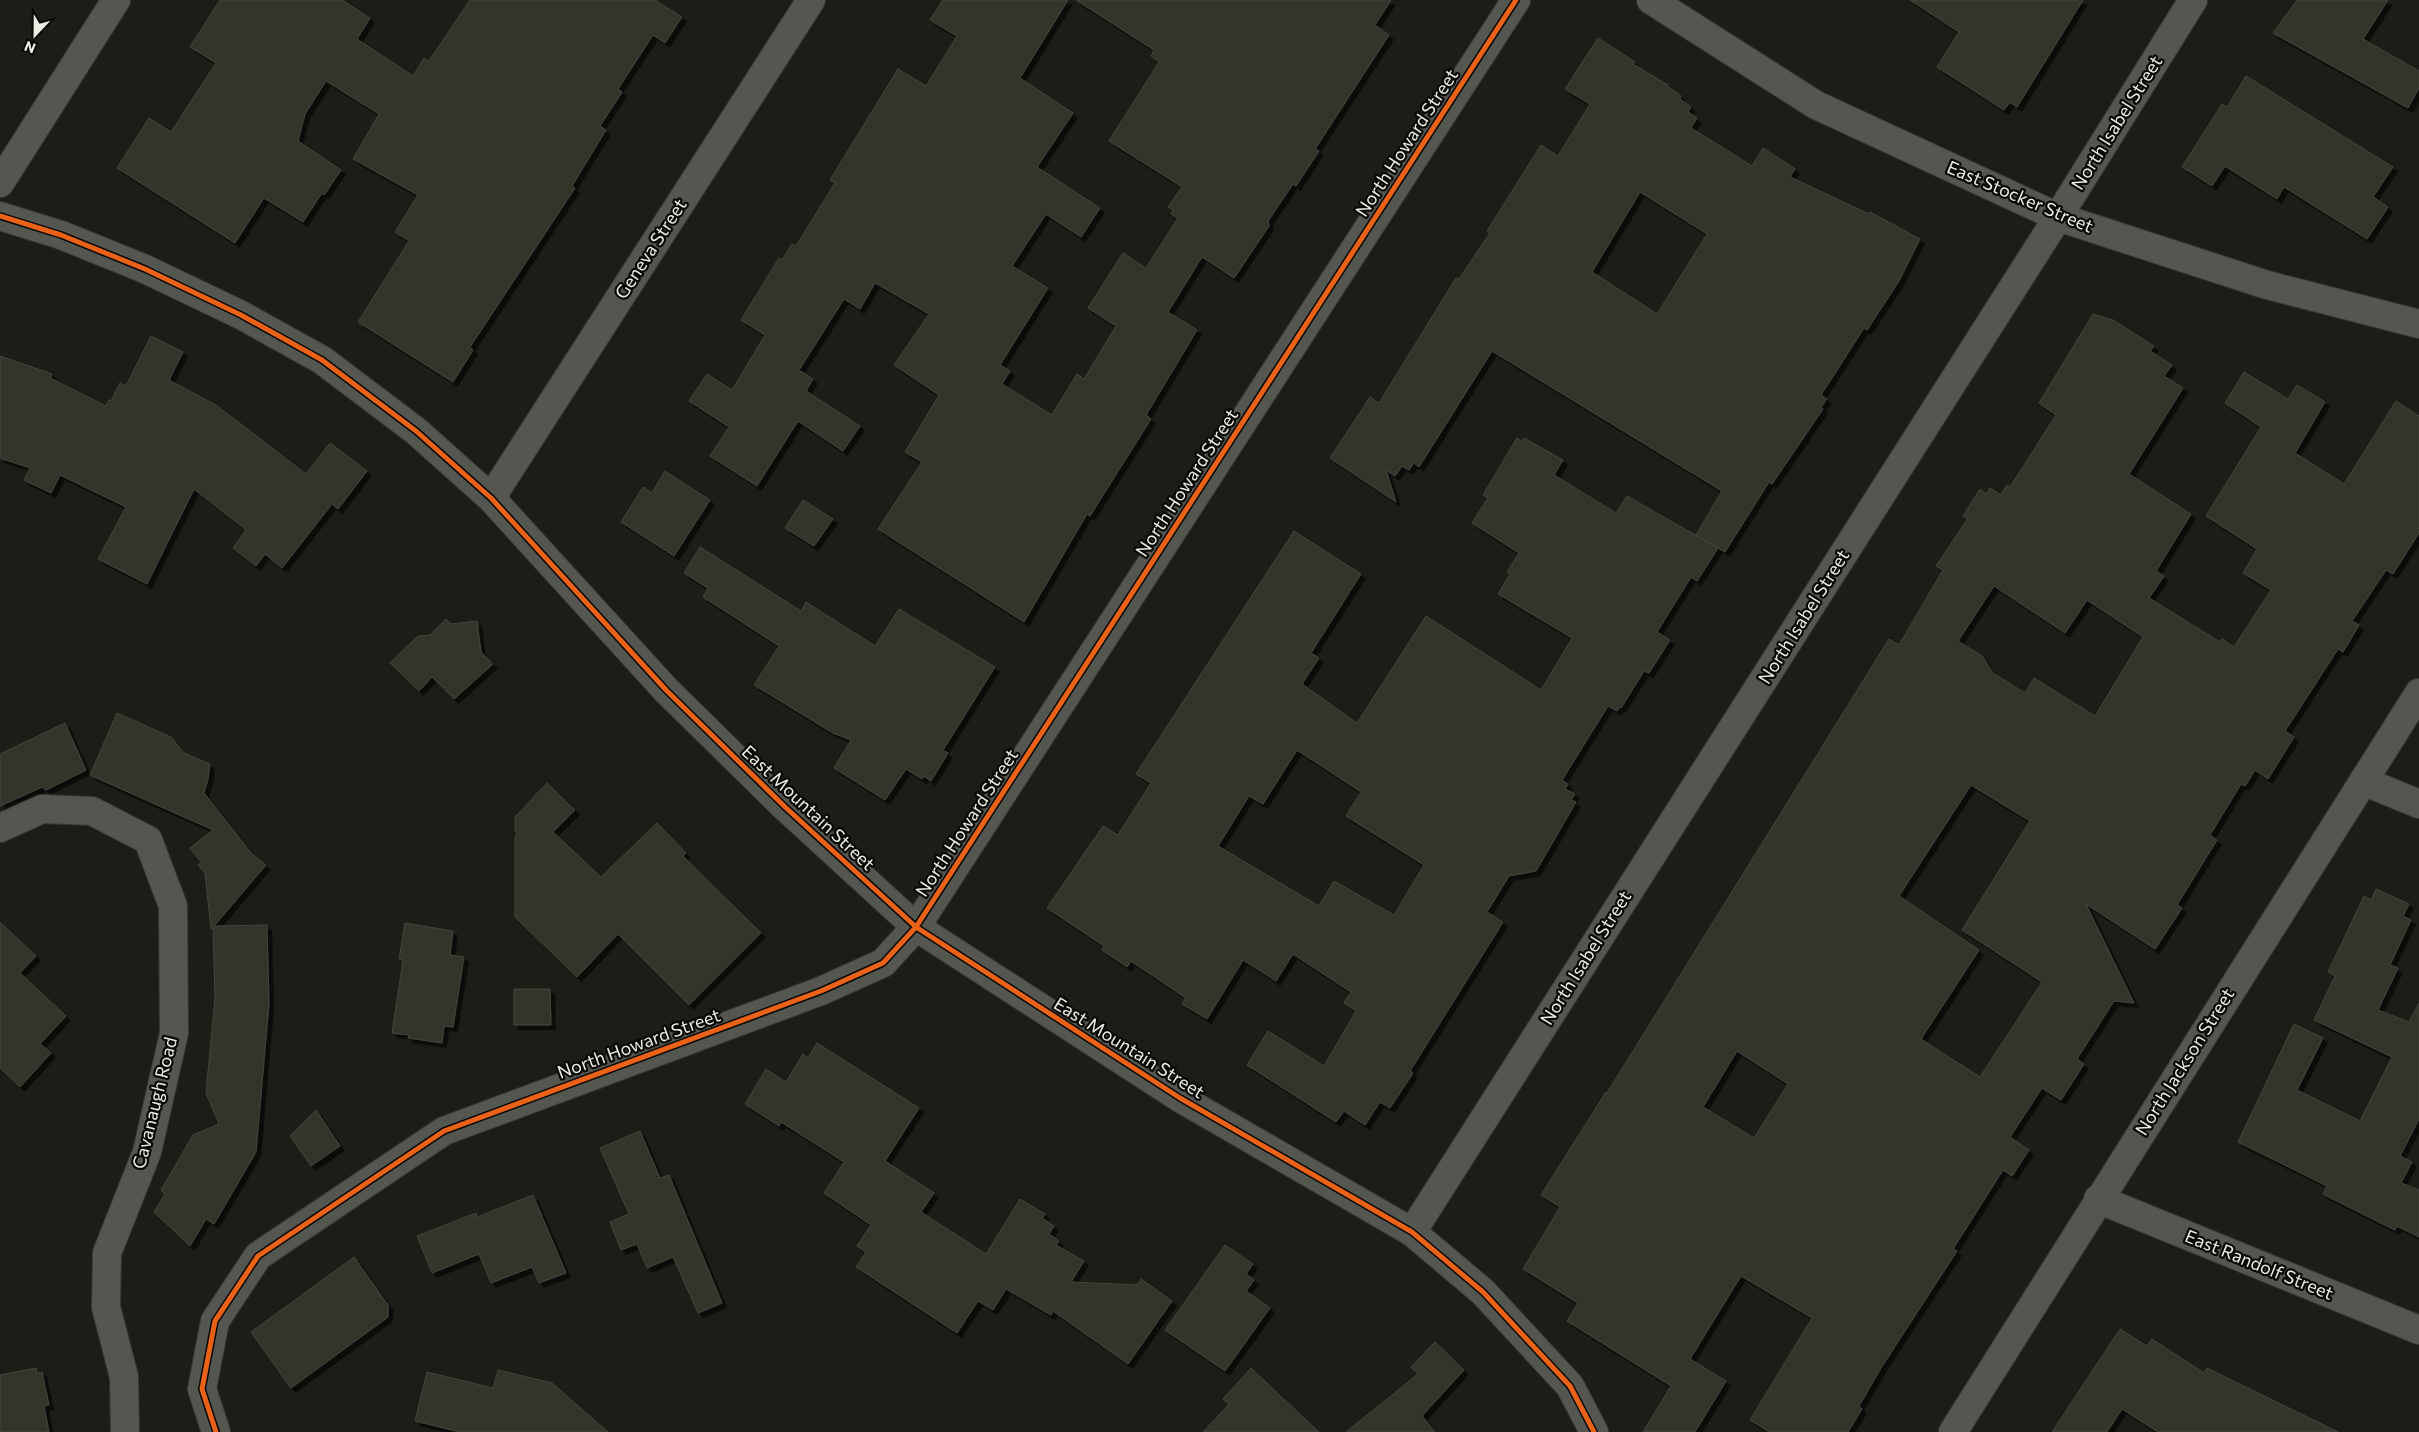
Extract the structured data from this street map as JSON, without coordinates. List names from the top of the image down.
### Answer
{
  "streets": {
    "street": [
      "North Isabel Street",
      "North Howard Street",
      "East Stocker Street",
      "Geneva Street",
      "East Mountain Street",
      "North Jackson Street",
      "Cavanaugh Road",
      "East Randolf Street"
    ]
  },
  "crossings": [
    ["North Isabel Street", "East Stocker Street"],
    ["North Isabel Street", "East Mountain Street"],
    ["North Howard Street", "East Mountain Street"],
    ["Geneva Street", "East Mountain Street"],
    ["North Jackson Street", "East Randolf Street"]
  ],
  "north": "bottom"
}
